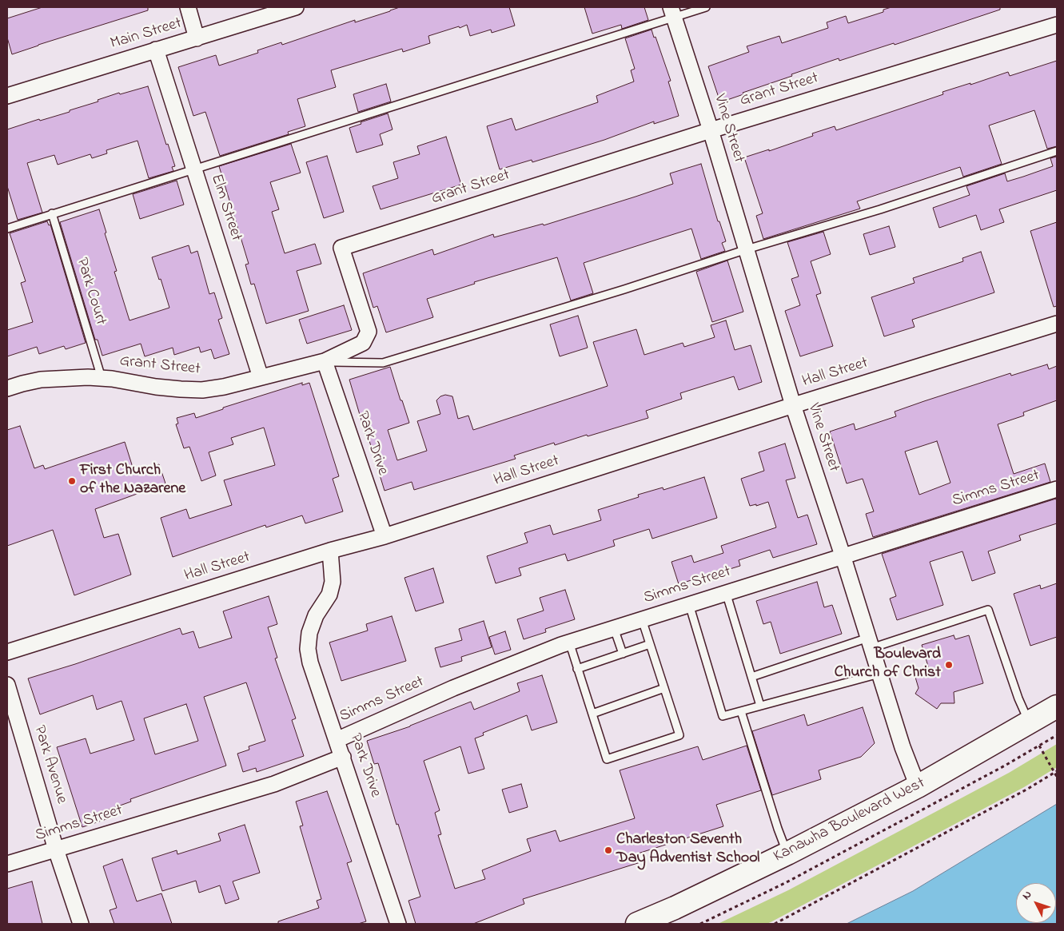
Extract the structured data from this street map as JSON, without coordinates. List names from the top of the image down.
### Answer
{
  "streets": {
    "main road": ["Kanawha Boulevard West"],
    "street": [
      "Main Street",
      "Grant Street",
      "Vine Street",
      "Elm Street",
      "Hall Street",
      "Park Drive",
      "Simms Street",
      "Park Avenue"
    ],
    "lane": ["Park Court"]
  },
  "crossings": [
    ["Main Street", "Elm Street"],
    ["Grant Street", "Vine Street"],
    ["Grant Street", "Elm Street"],
    ["Grant Street", "Park Court"],
    ["Grant Street", "Park Drive"],
    ["Vine Street", "Hall Street"],
    ["Vine Street", "Simms Street"],
    ["Vine Street", "Kanawha Boulevard West"],
    ["Hall Street", "Park Drive"],
    ["Park Drive", "Simms Street"],
    ["Simms Street", "Park Avenue"]
  ],
  "places": ["First Church of the Nazarene", "Boulevard Church of Christ", "Charleston Seventh Day Adventist School"],
  "north": "top left"
}
